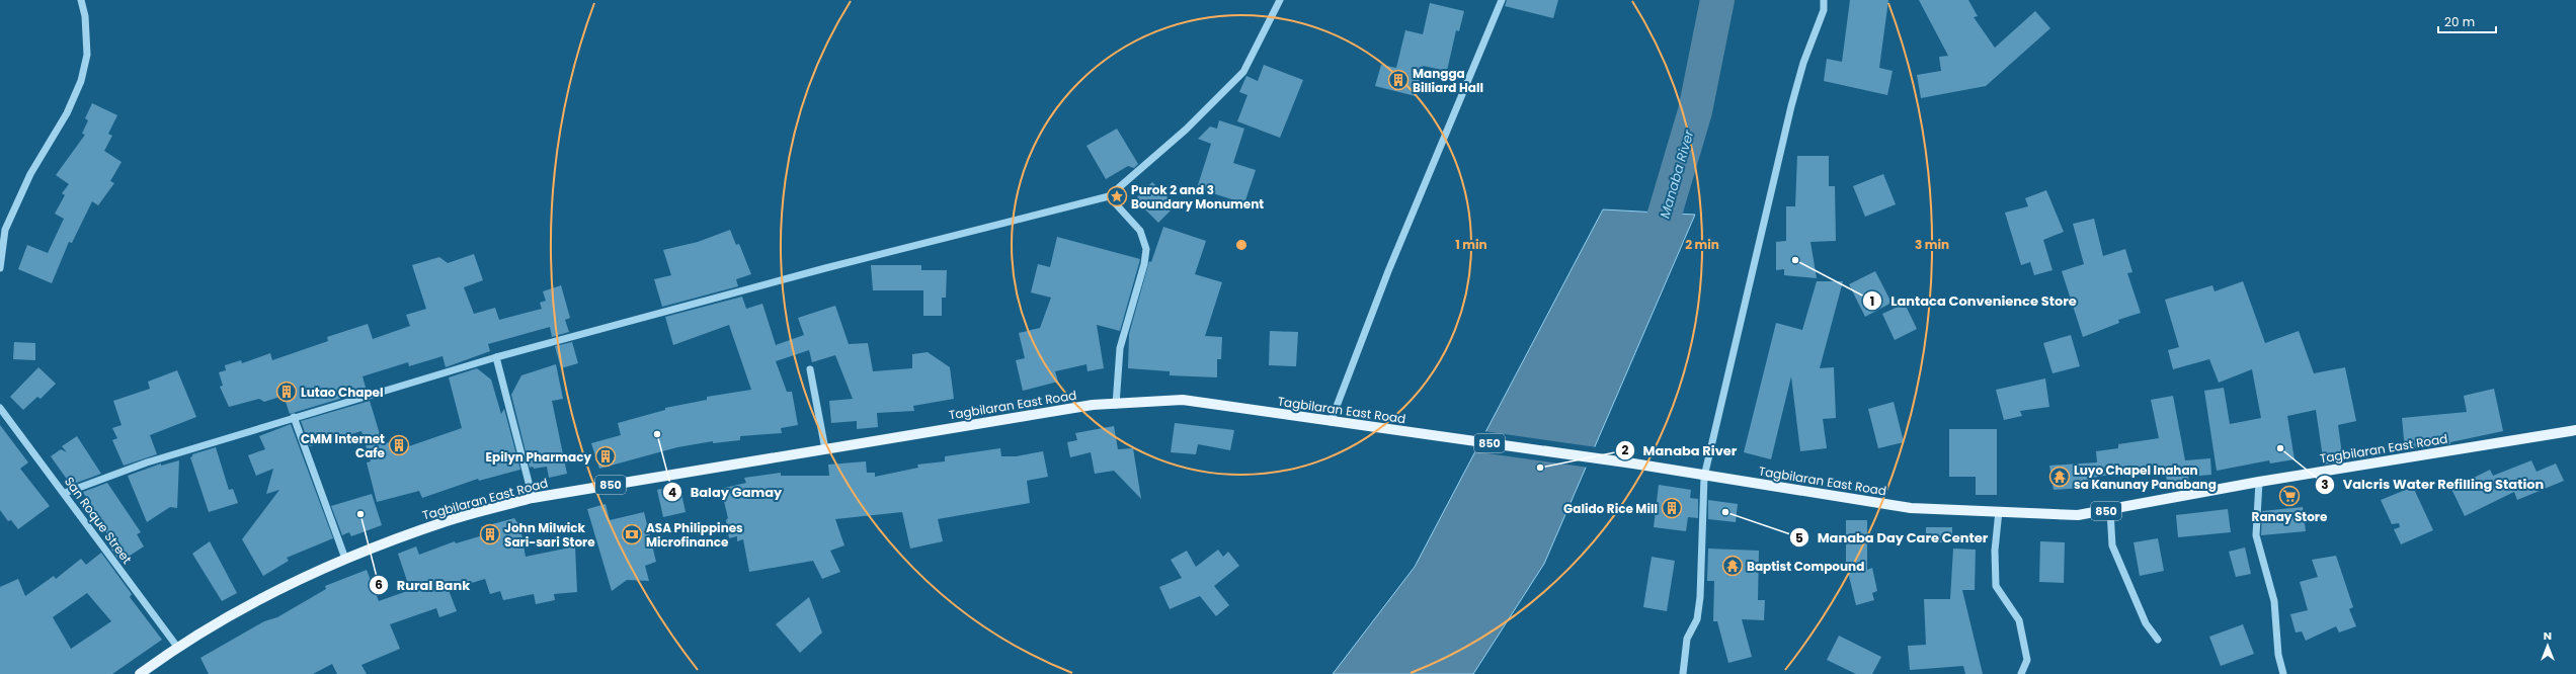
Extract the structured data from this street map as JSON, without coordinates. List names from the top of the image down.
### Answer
{
  "streets": {
    "main road": ["Tagbilaran East Road", "850"],
    "street": ["San Roque Street"]
  },
  "crossings": [
    ["Tagbilaran East Road", "San Roque Street"]
  ],
  "water": ["Manaba River"],
  "places": {
    "building": [
      "Mangga Billiard Hall",
      "Lutao Chapel",
      "CMM Internet Cafe",
      "Epilyn Pharmacy",
      "Galido Rice Mill",
      "John Milwick Sari-sari Store"
    ],
    "place": ["Purok 2 and 3 Boundary Monument"],
    "other": [
      "Lantaca Convenience Store",
      "Balay Gamay",
      "Valcris Water Refilling Station",
      "Manaba River",
      "Manaba Day Care Center",
      "Rural Bank"
    ],
    "temple": ["Luyo Chapel Inahan sa Kanunay Panabang", "Baptist Compound"],
    "supermarket": ["Ranay Store"],
    "bank": ["ASA Philippines Microfinance"]
  },
  "scale_bar": "20 m",
  "north": "top",
  "rings": ["1 min", "2 min", "3 min"]
}
